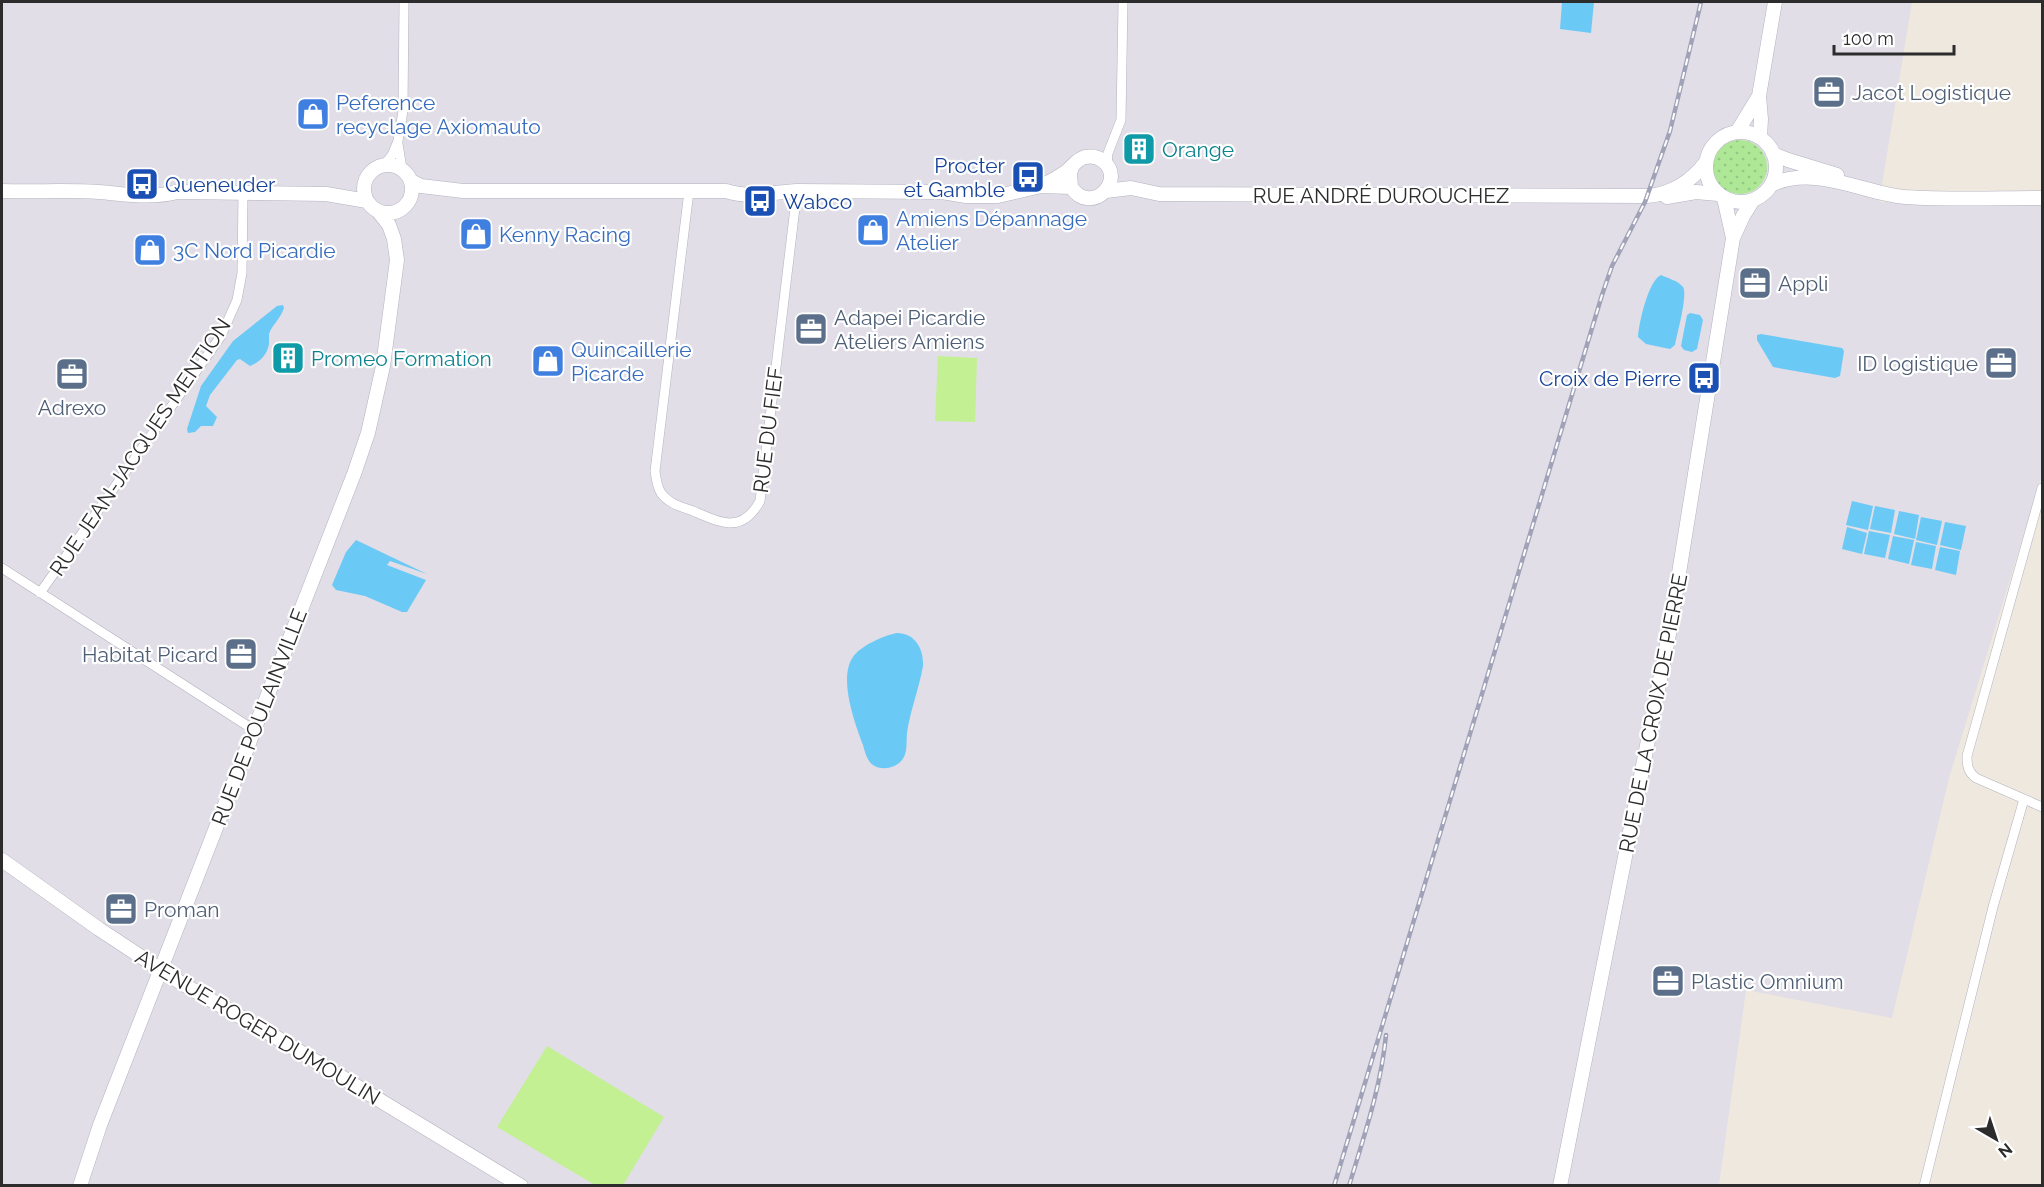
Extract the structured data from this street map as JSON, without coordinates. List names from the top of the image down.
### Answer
{
  "streets": {
    "main road": [
      "RUE ANDRÉ DUROUCHEZ",
      "RUE DE LA CROIX DE PIERRE",
      "RUE DE POULAINVILLE",
      "AVENUE ROGER DUMOULIN"
    ],
    "street": ["RUE DU FIEF", "RUE JEAN-JACQUES MENTION"]
  },
  "crossings": [
    ["RUE ANDRÉ DUROUCHEZ", "RUE DE LA CROIX DE PIERRE"],
    ["RUE JEAN-JACQUES MENTION", "RUE DE POULAINVILLE"],
    ["RUE DE POULAINVILLE", "AVENUE ROGER DUMOULIN"]
  ],
  "places": {
    "office": [
      "Jacot Logistique",
      "Appli",
      "Adapei Picardie Ateliers Amiens",
      "ID logistique",
      "Adrexo",
      "Habitat Picard",
      "Proman",
      "Plastic Omnium"
    ],
    "shop": [
      "Peference recyclage Axiomauto",
      "Amiens Dépannage Atelier",
      "Kenny Racing",
      "3C Nord Picardie",
      "Quincaillerie Picarde"
    ],
    "building": ["Orange", "Promeo Formation"],
    "bus stop": [
      "Procter et Gamble",
      "Queneuder",
      "Wabco",
      "Croix de Pierre"
    ]
  },
  "scale_bar": "100 m",
  "north": "bottom right"
}
